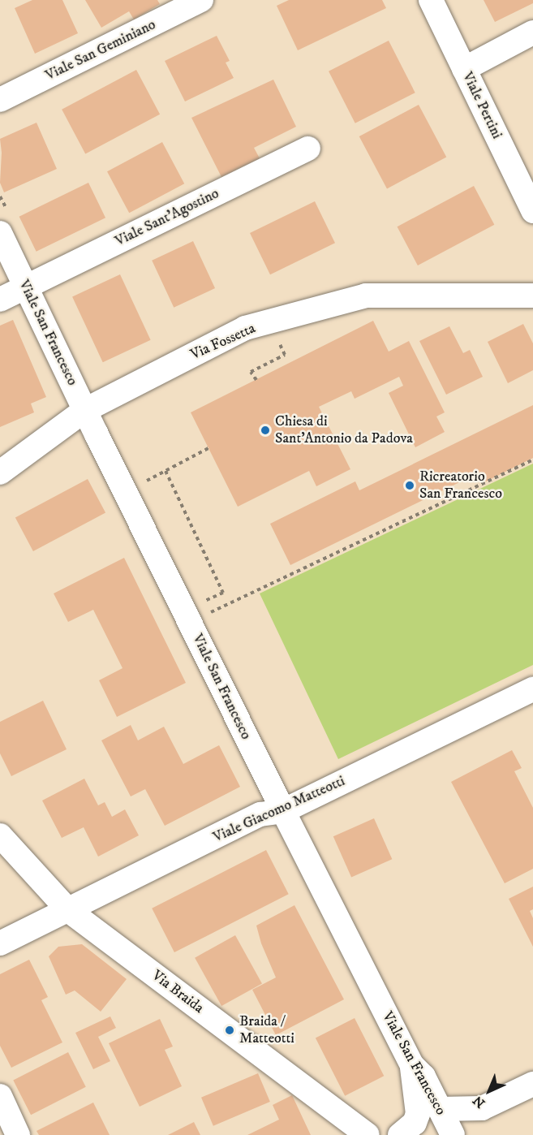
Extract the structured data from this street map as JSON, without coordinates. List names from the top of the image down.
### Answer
{
  "streets": {
    "street": [
      "Viale San Geminiano",
      "Viale Pertini",
      "Viale Sant'Agostino",
      "Viale San Francesco",
      "Via Fossetta",
      "Viale Giacomo Matteotti",
      "Via Braida"
    ]
  },
  "crossings": [
    ["Viale Sant'Agostino", "Viale San Francesco"],
    ["Viale San Francesco", "Via Fossetta"],
    ["Viale San Francesco", "Viale Giacomo Matteotti"],
    ["Viale Giacomo Matteotti", "Via Braida"]
  ],
  "places": ["Chiesa di Sant'Antonio da Padova", "Ricreatorio San Francesco", "Braida / Matteotti"],
  "north": "bottom left"
}
